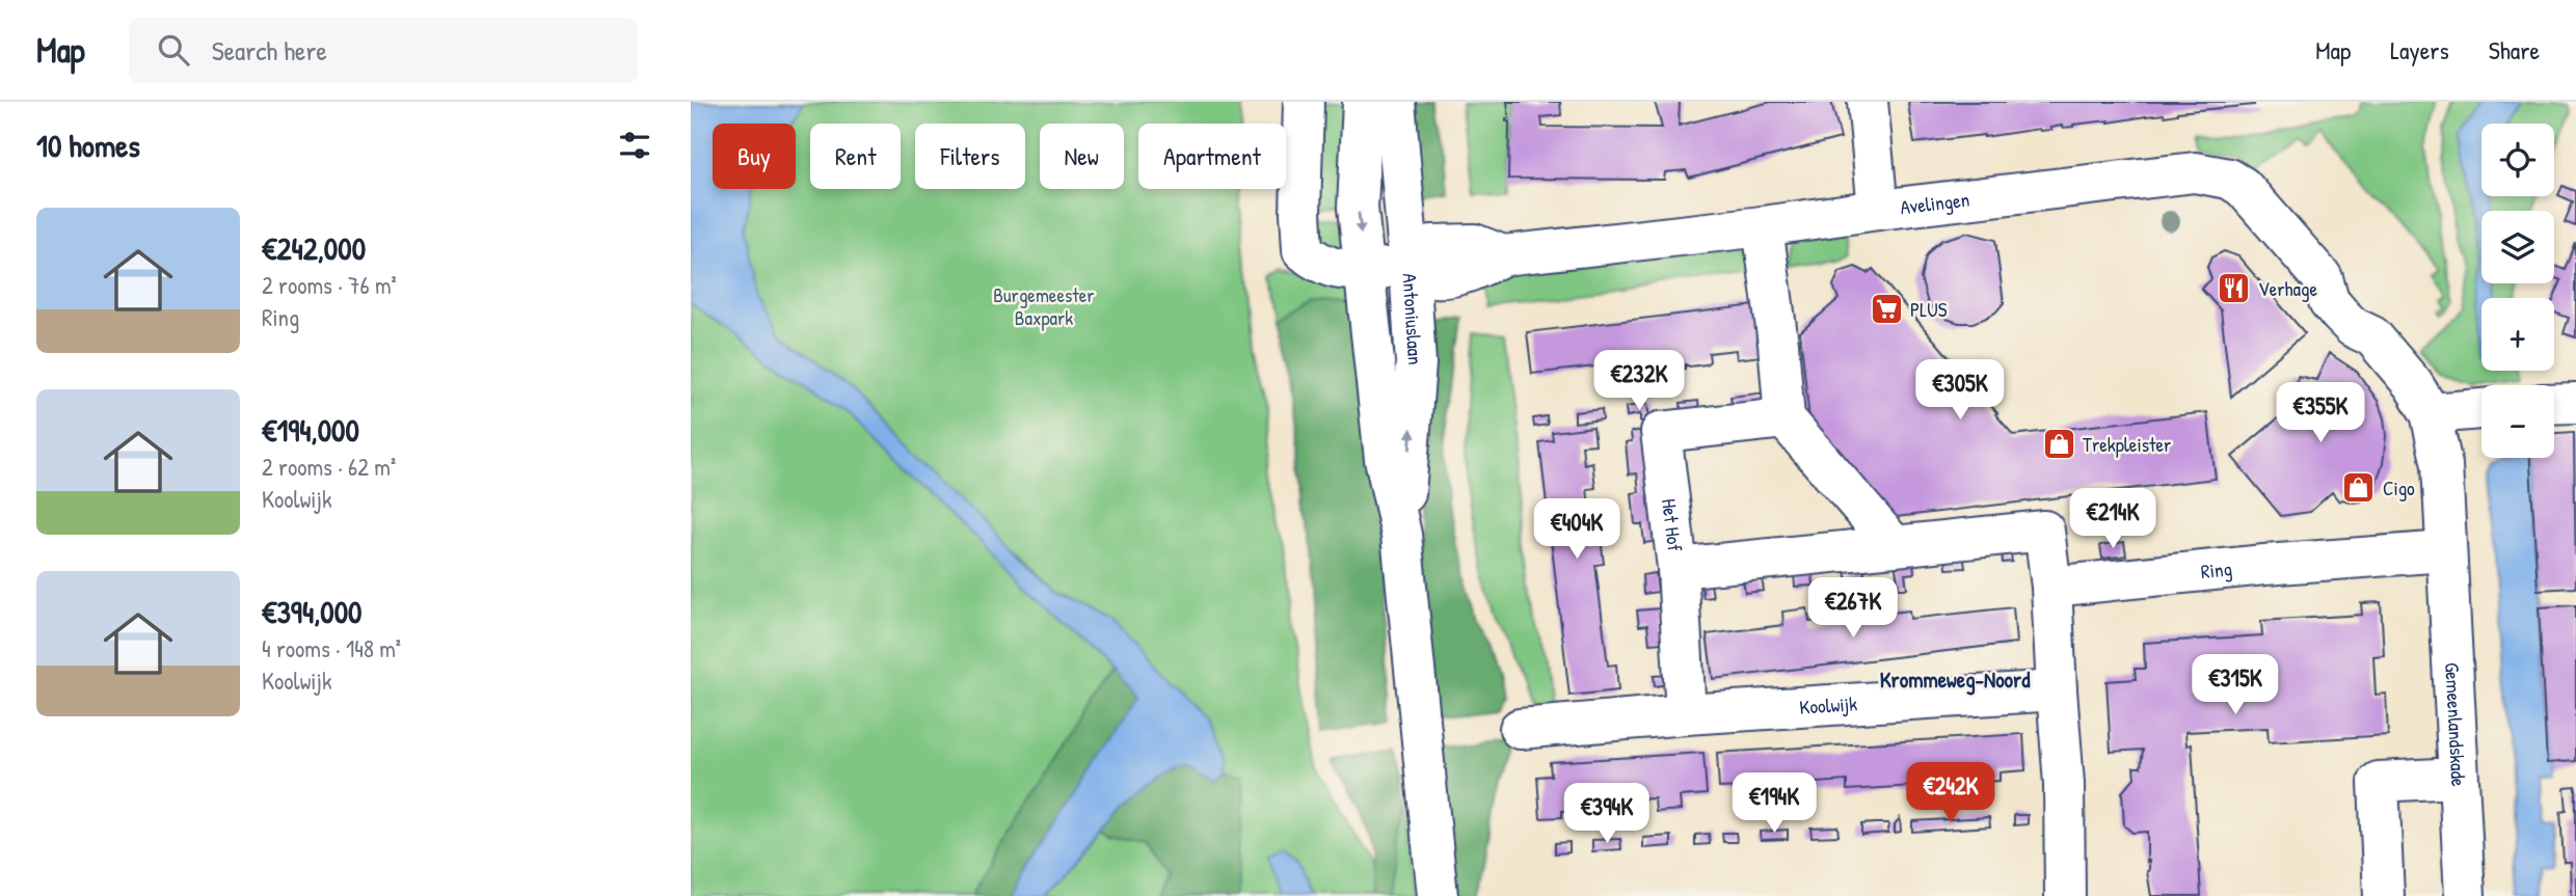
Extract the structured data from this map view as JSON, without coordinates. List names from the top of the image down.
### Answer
{
  "streets": {
    "street": [
      "Avelingen",
      "Antoniuslaan",
      "Het Hof",
      "Ring",
      "Koolwijk",
      "Gemeenlandskade"
    ]
  },
  "crossings": [
    ["Avelingen", "Antoniuslaan"],
    ["Het Hof", "Ring"],
    ["Ring", "Gemeenlandskade"]
  ],
  "districts": ["Krommeweg-Noord"],
  "parks": ["Burgemeester Baxpark"],
  "places": {
    "restaurant": ["Verhage"],
    "supermarket": ["PLUS"],
    "shop": ["Trekpleister", "Cigo"]
  },
  "page": {
    "header": "Map",
    "search": "Search here",
    "nav": ["Map", "Layers", "Share"],
    "heading": "10 homes",
    "map_buttons": ["+", "−"],
    "chip": [
      "Buy",
      "Rent",
      "Filters",
      "New",
      "Apartment"
    ],
    "list": [
      {
        "name": "€242,000",
        "note": "2 rooms · 76 m² · Ring"
      },
      {
        "name": "€194,000",
        "note": "2 rooms · 62 m² · Koolwijk"
      },
      {
        "name": "€394,000",
        "note": "4 rooms · 148 m² · Koolwijk"
      }
    ],
    "price": [
      "€232K",
      "€305K",
      "€355K",
      "€214K",
      "€404K",
      "€267K",
      "€315K",
      "€242K",
      "€194K",
      "€394K"
    ]
  }
}
